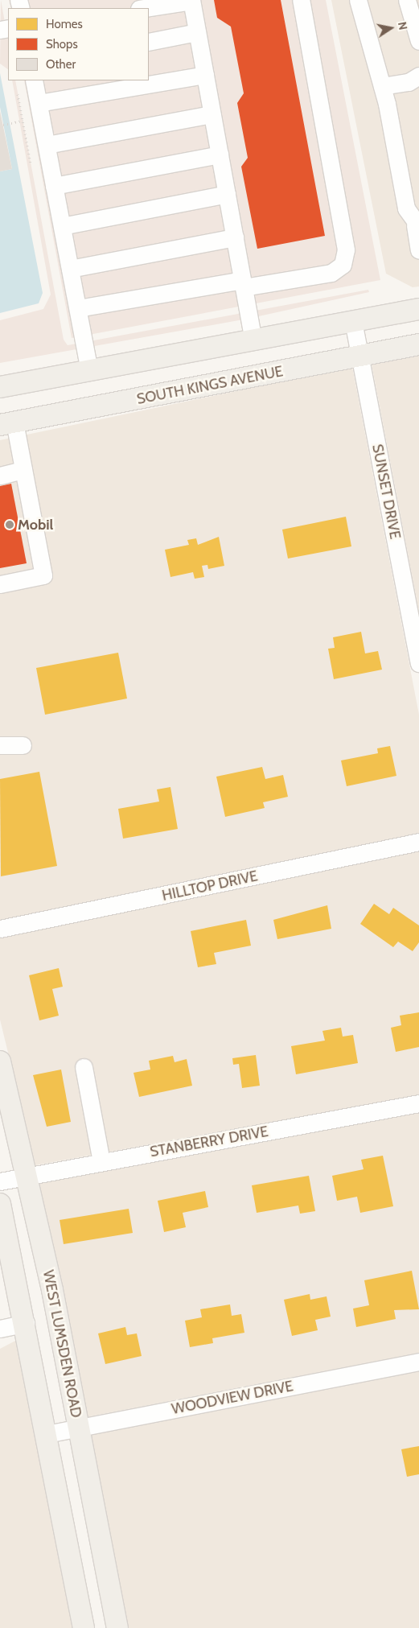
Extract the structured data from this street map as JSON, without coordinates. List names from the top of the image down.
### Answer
{
  "streets": {
    "main road": ["SOUTH KINGS AVENUE", "WEST LUMSDEN ROAD"],
    "street": [
      "SUNSET DRIVE",
      "HILLTOP DRIVE",
      "STANBERRY DRIVE",
      "WOODVIEW DRIVE"
    ]
  },
  "crossings": [
    ["SOUTH KINGS AVENUE", "SUNSET DRIVE"],
    ["STANBERRY DRIVE", "WEST LUMSDEN ROAD"],
    ["WEST LUMSDEN ROAD", "WOODVIEW DRIVE"]
  ],
  "places": ["Mobil"],
  "legend": ["Homes", "Shops", "Other"],
  "north": "right"
}
